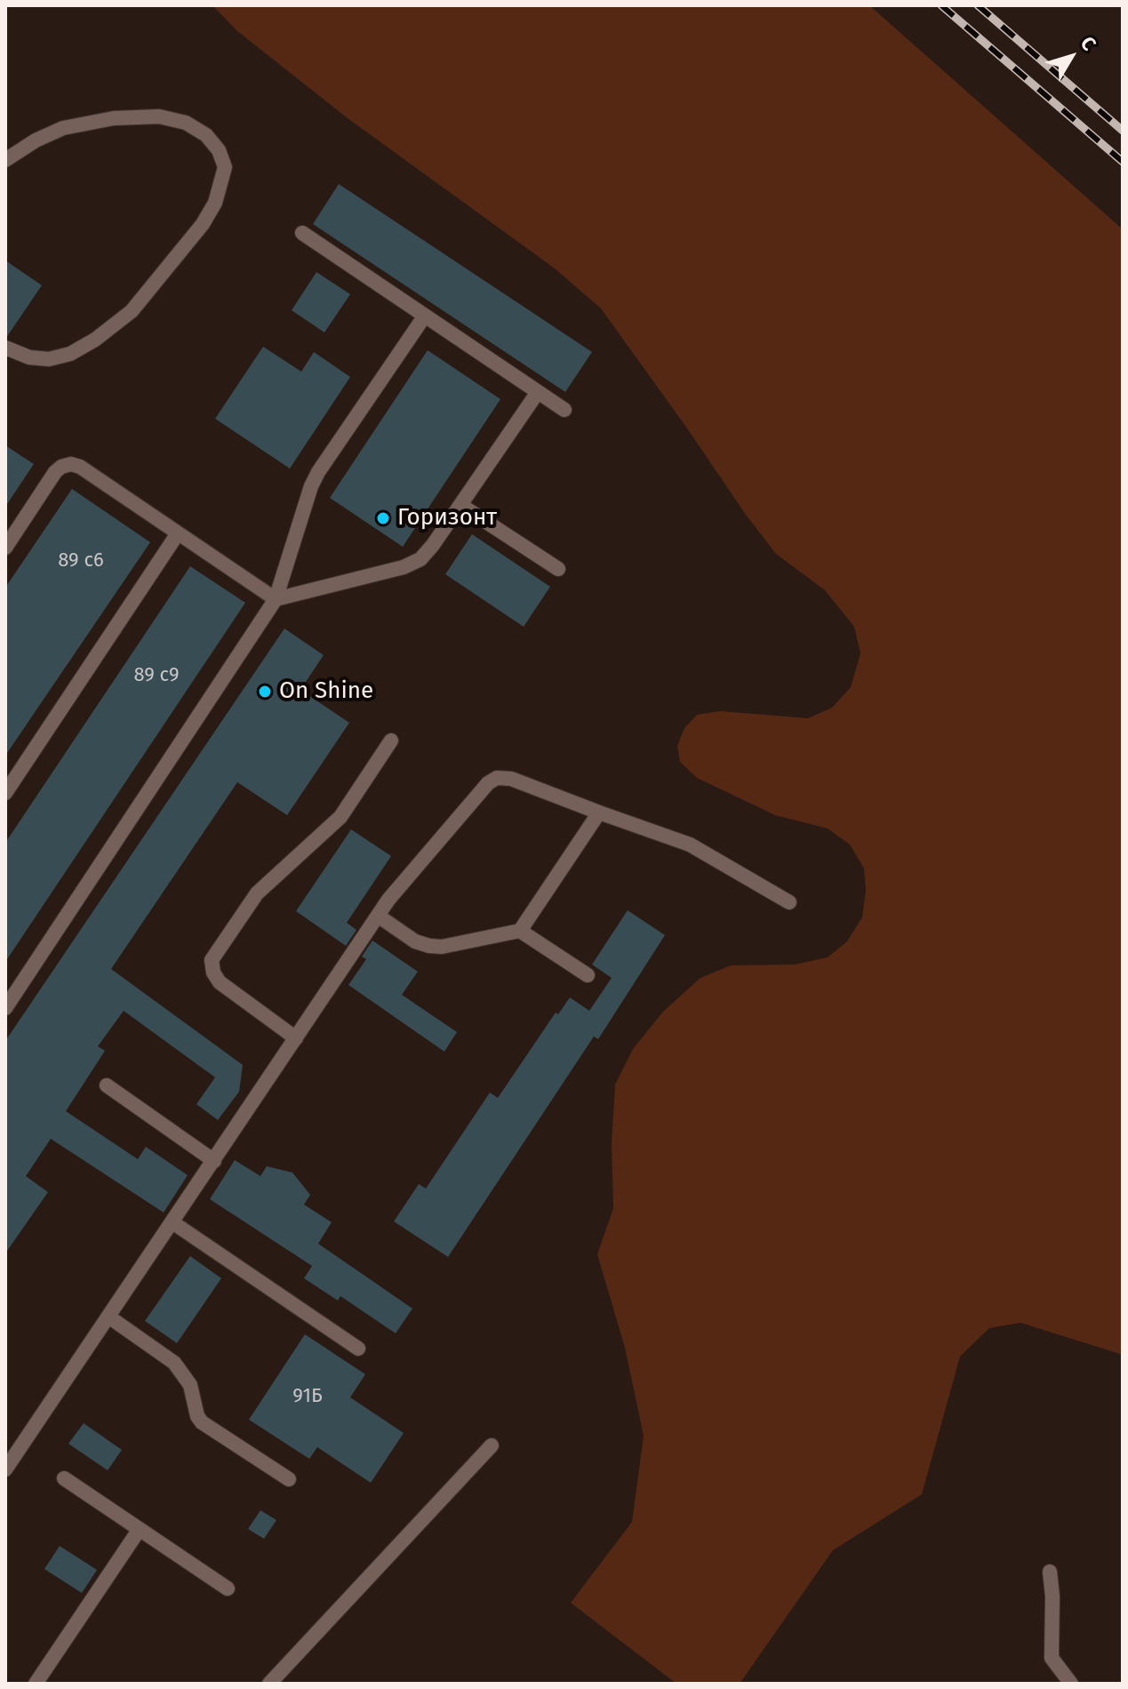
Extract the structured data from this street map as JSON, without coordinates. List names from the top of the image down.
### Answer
{
  "places": ["Горизонт", "On Shine"],
  "house_numbers": ["89 с6", "89 с9", "91Б"],
  "north": "top right"
}
